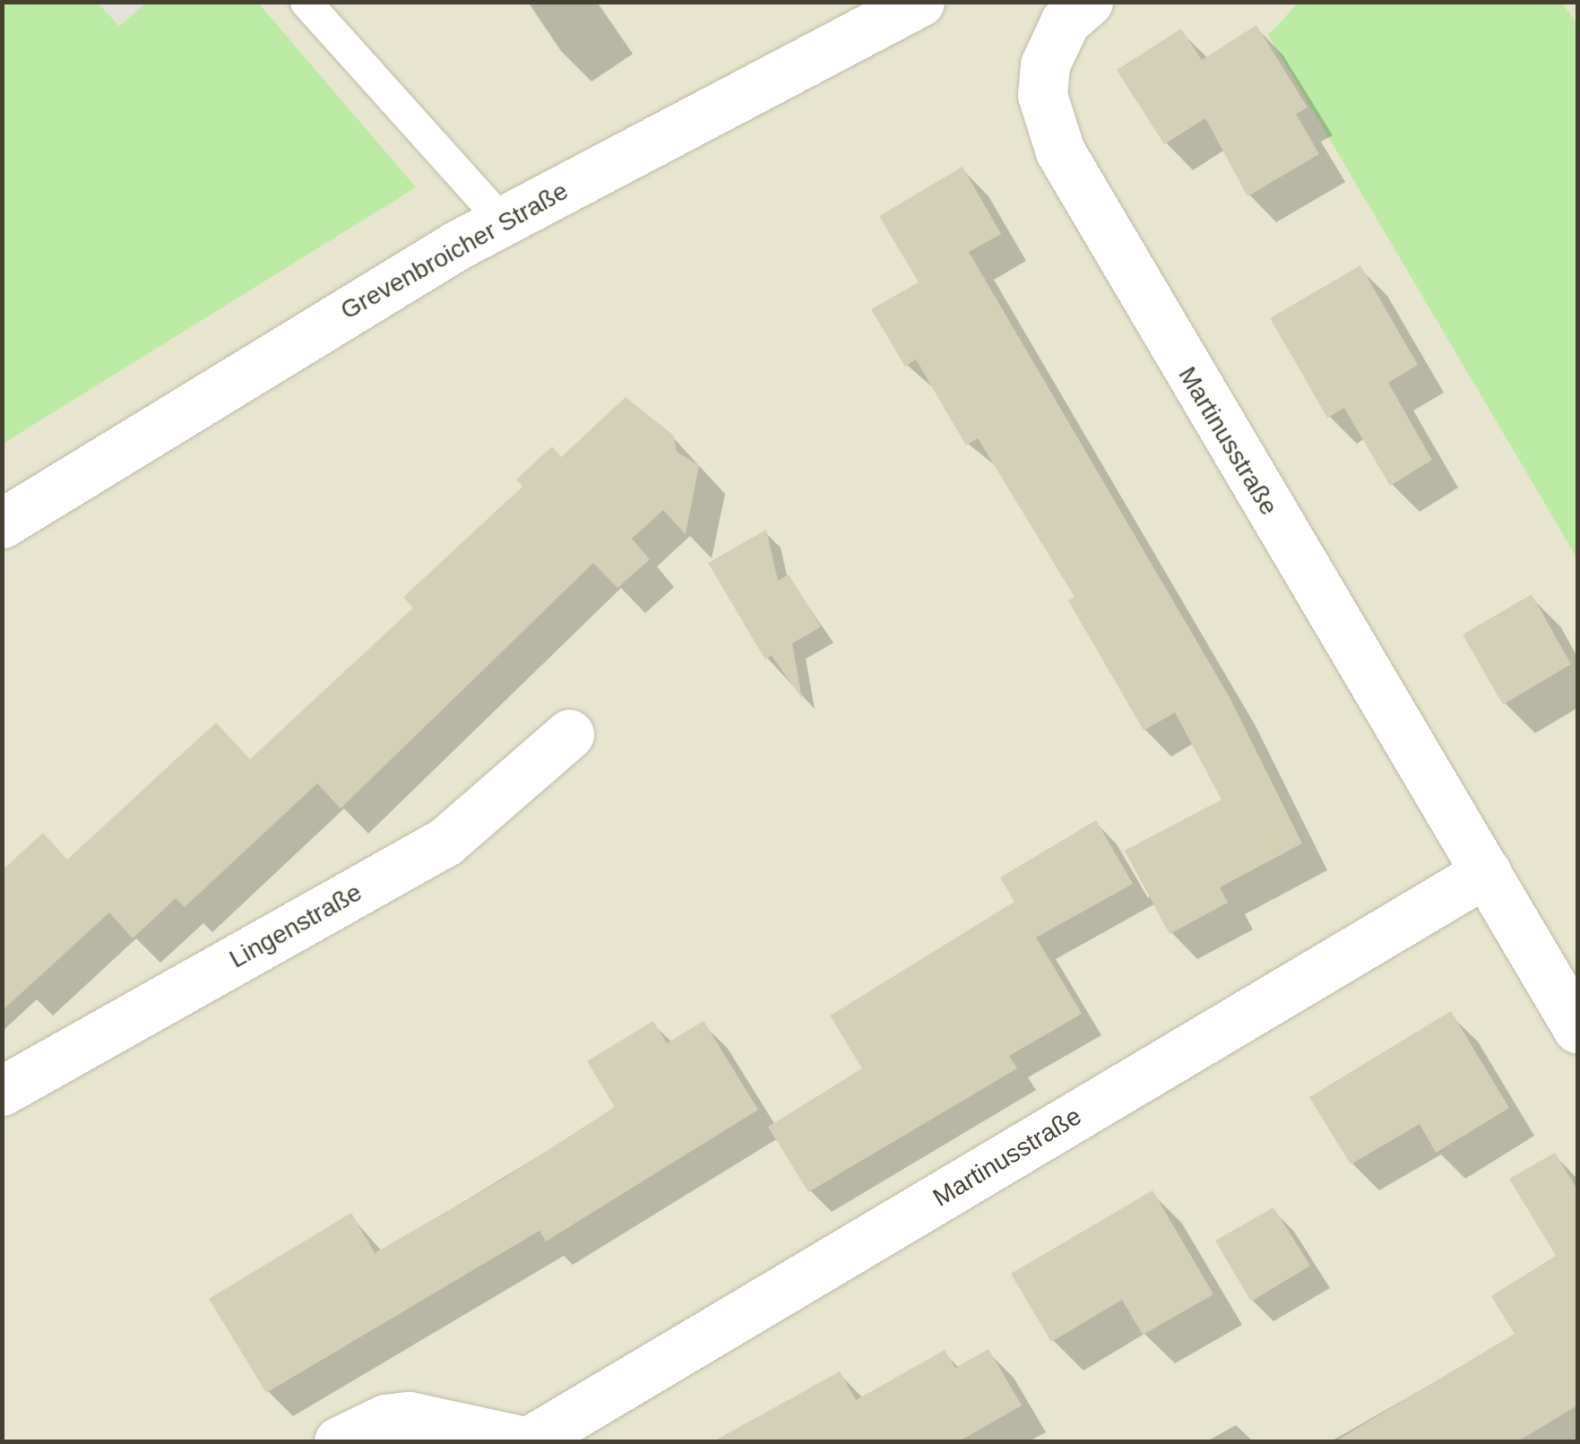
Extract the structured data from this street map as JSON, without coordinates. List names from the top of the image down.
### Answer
{
  "streets": {
    "street": ["Grevenbroicher Straße", "Martinusstraße", "Lingenstraße"]
  }
}
